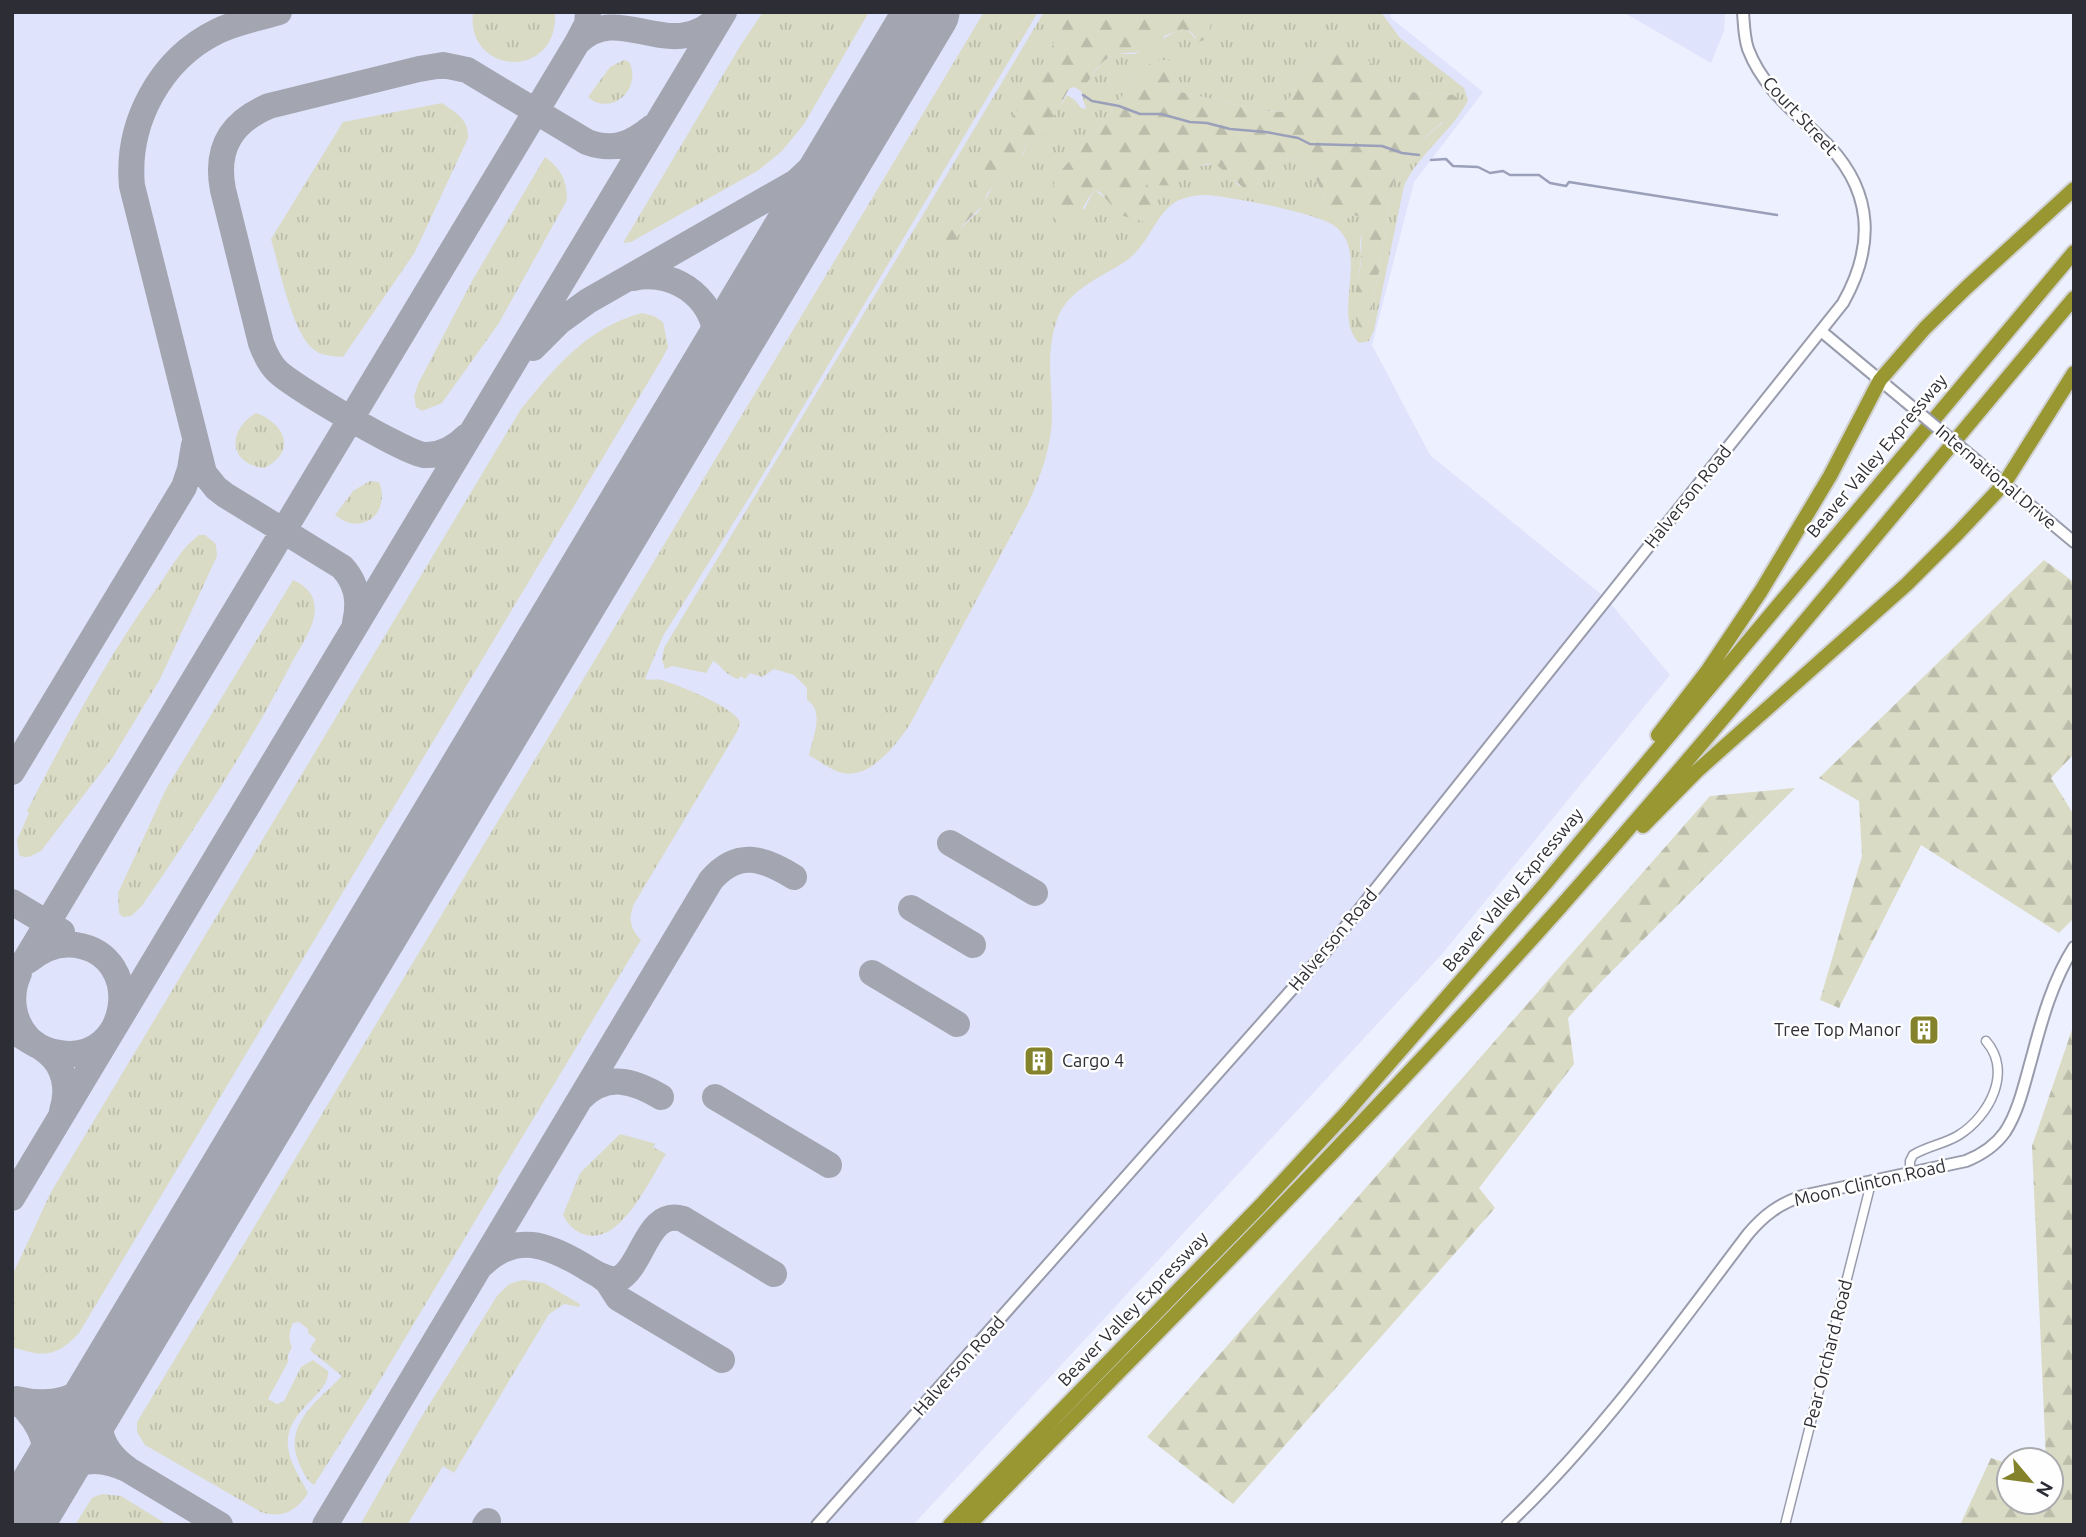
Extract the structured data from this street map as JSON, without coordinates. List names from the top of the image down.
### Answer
{
  "streets": {
    "highway": ["Beaver Valley Expressway"],
    "street": [
      "Court Street",
      "International Drive",
      "Halverson Road",
      "Moon Clinton Road",
      "Pear Orchard Road"
    ]
  },
  "crossings": [
    ["Court Street", "International Drive"],
    ["Court Street", "Halverson Road"],
    ["International Drive", "Halverson Road"],
    ["Moon Clinton Road", "Pear Orchard Road"]
  ],
  "places": {
    "building": ["Tree Top Manor", "Cargo 4"]
  },
  "north": "bottom right"
}
